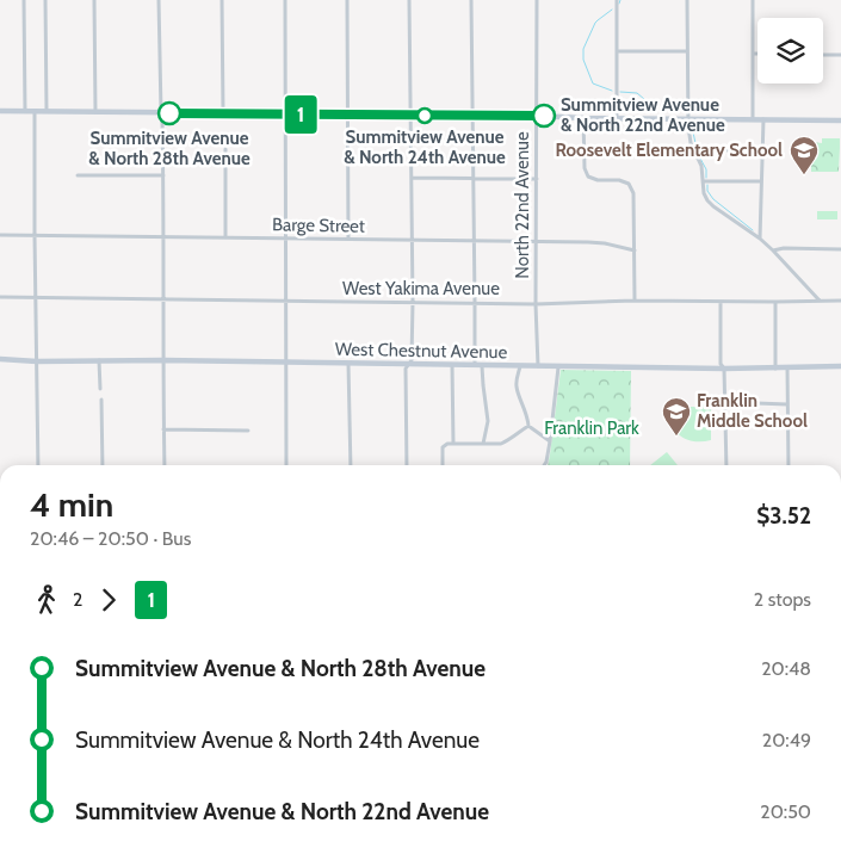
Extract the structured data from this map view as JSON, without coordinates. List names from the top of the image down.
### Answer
{
  "streets": {
    "main road": ["West Chestnut Avenue"],
    "street": ["North 22nd Avenue", "Barge Street", "West Yakima Avenue"]
  },
  "crossings": [
    ["North 22nd Avenue", "Barge Street"],
    ["North 22nd Avenue", "West Yakima Avenue"],
    ["North 22nd Avenue", "West Chestnut Avenue"]
  ],
  "parks": ["Franklin Park"],
  "places": {
    "other": ["Summitview Avenue & North 28th Avenue", "Summitview Avenue & North 24th Avenue", "Summitview Avenue & North 22nd Avenue"],
    "school or university": ["Roosevelt Elementary School", "Franklin Middle School"]
  },
  "lines": ["bus line 1"],
  "page": {
    "on_map": "1",
    "heading": ["4 min", "20:46 – 20:50 · Bus", "$3.52"],
    "legs": ["2", "1", "2 stops"],
    "list": [
      {
        "name": "Summitview Avenue & North 28th Avenue",
        "value": "20:48"
      },
      {
        "name": "Summitview Avenue & North 24th Avenue",
        "value": "20:49"
      },
      {
        "name": "Summitview Avenue & North 22nd Avenue",
        "value": "20:50"
      }
    ]
  }
}
